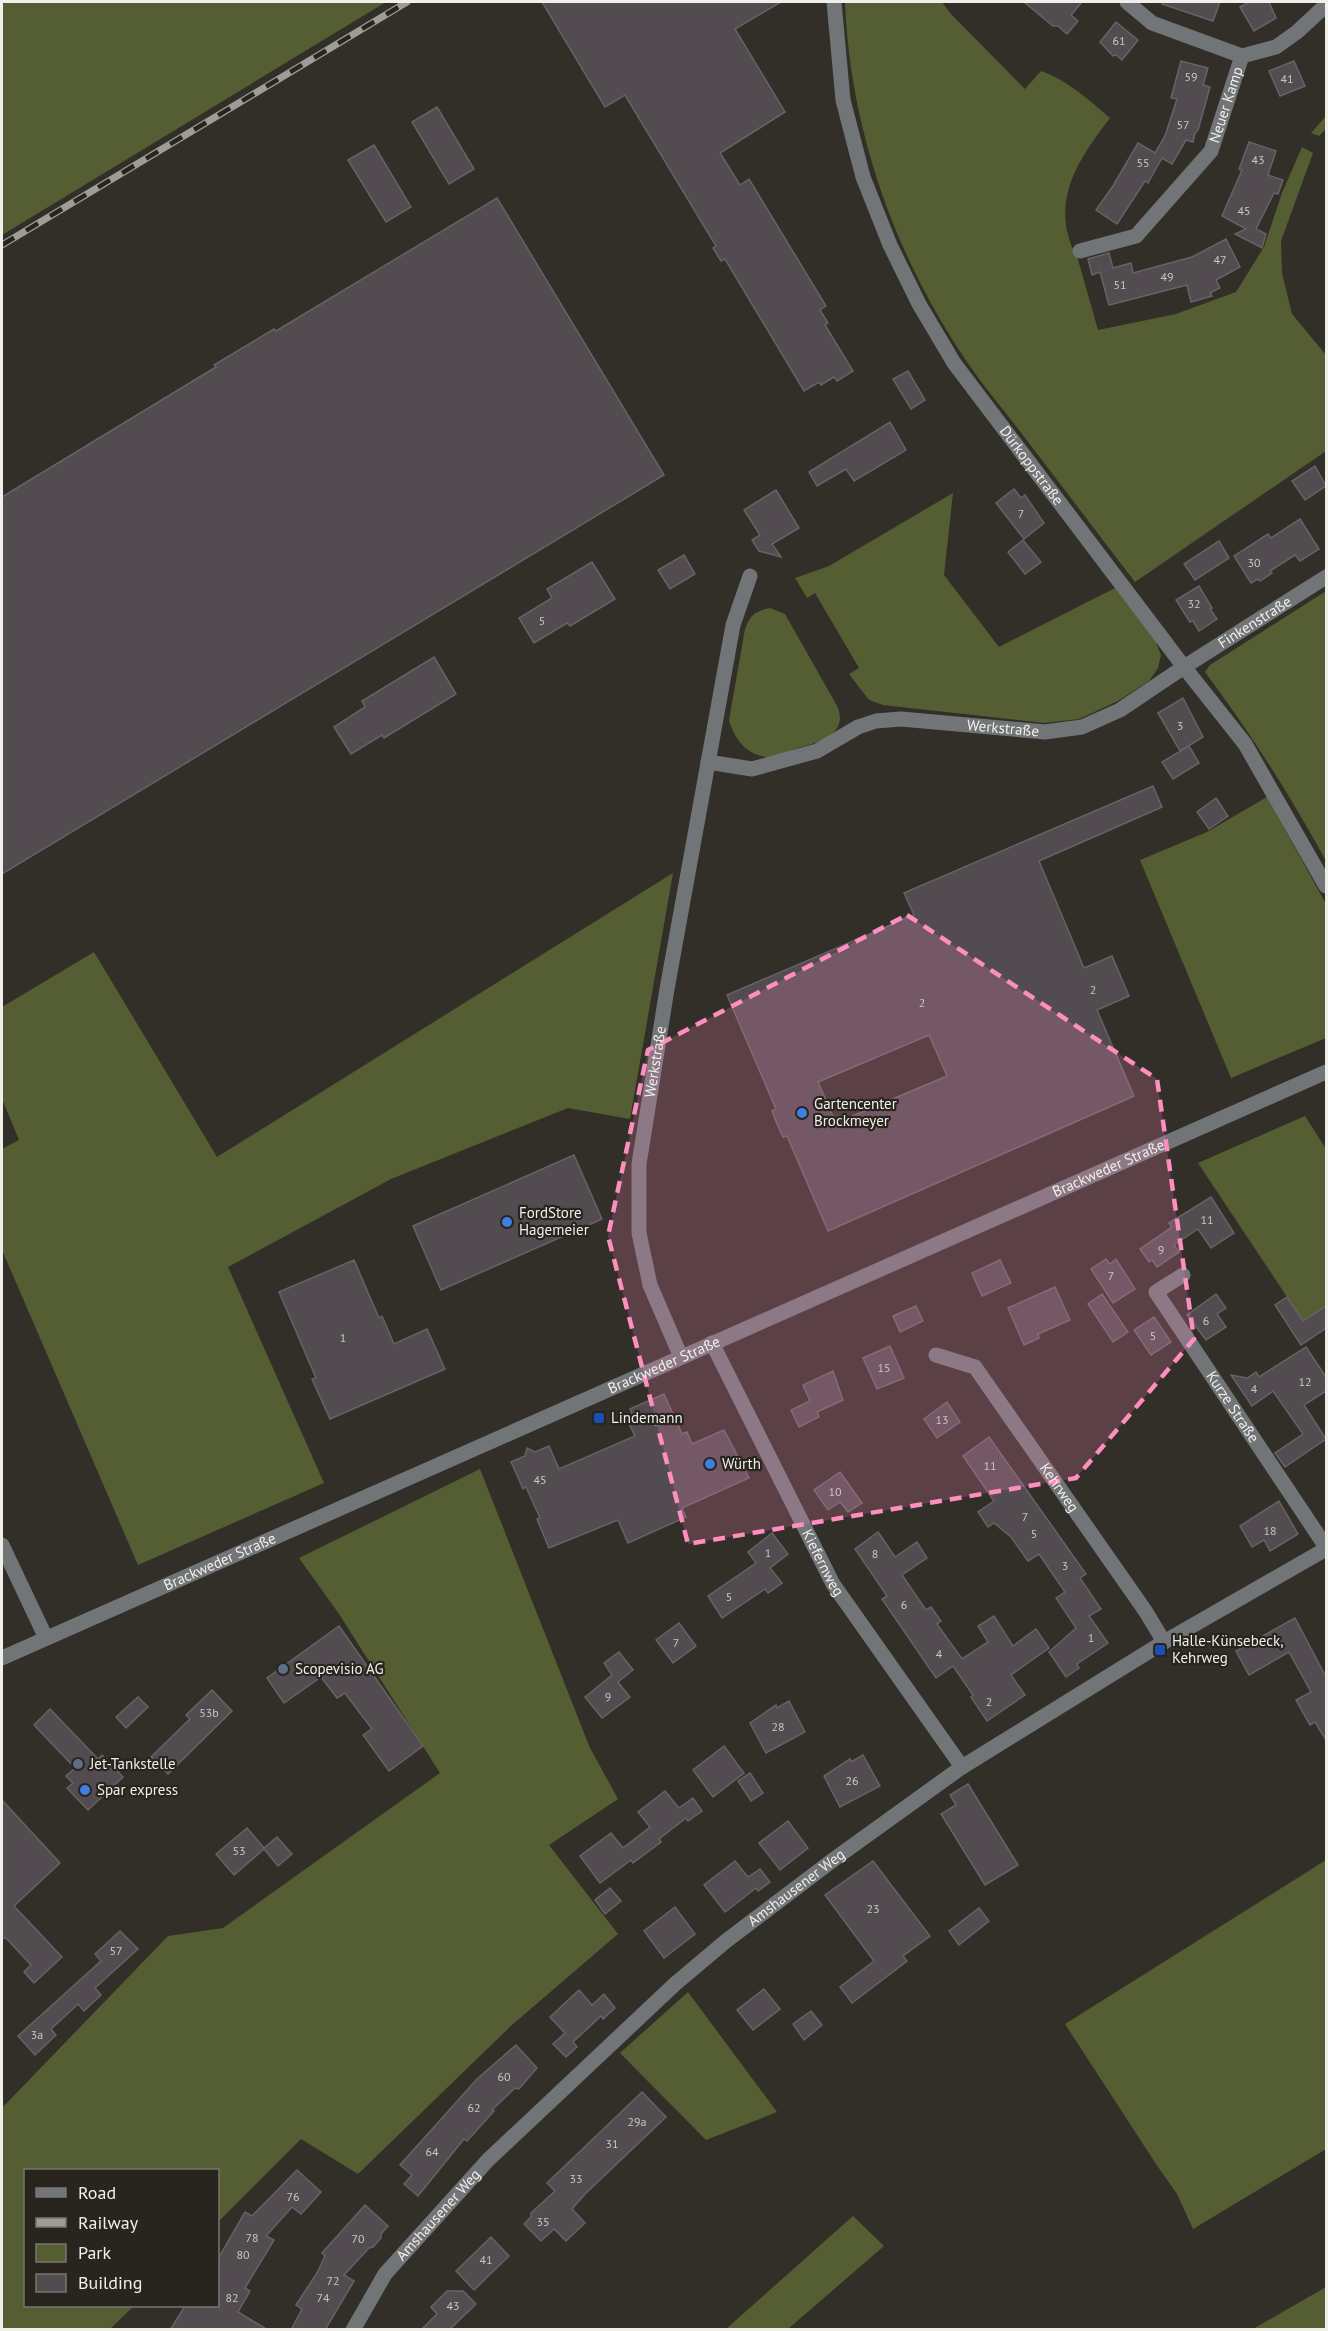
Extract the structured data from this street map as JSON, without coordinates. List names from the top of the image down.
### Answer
{
  "streets": {
    "street": [
      "Neuer Kamp",
      "Dürkoppstraße",
      "Finkenstraße",
      "Werkstraße",
      "Brackweder Straße",
      "Kurze Straße",
      "Kehrweg",
      "Kiefernweg",
      "Amshausener Weg"
    ]
  },
  "crossings": [
    ["Dürkoppstraße", "Finkenstraße"],
    ["Dürkoppstraße", "Werkstraße"],
    ["Finkenstraße", "Werkstraße"],
    ["Werkstraße", "Brackweder Straße"],
    ["Brackweder Straße", "Kiefernweg"],
    ["Kurze Straße", "Amshausener Weg"],
    ["Kehrweg", "Amshausener Weg"],
    ["Kiefernweg", "Amshausener Weg"]
  ],
  "places": {
    "other": [
      "Gartencenter Brockmeyer",
      "FordStore Hagemeier",
      "Würth",
      "Scopevisio AG",
      "Jet-Tankstelle",
      "Spar express"
    ],
    "transit": ["Lindemann", "Halle-Künsebeck, Kehrweg"]
  },
  "house_numbers": [
    "61",
    "59",
    "41",
    "57",
    "43",
    "55",
    "45",
    "47",
    "49",
    "51",
    "7",
    "30",
    "32",
    "5",
    "3",
    "2",
    "2",
    "11",
    "9",
    "7",
    "6",
    "5",
    "1",
    "15",
    "12",
    "4",
    "13",
    "11",
    "45",
    "10",
    "7",
    "18",
    "5",
    "1",
    "8",
    "3",
    "5",
    "6",
    "1",
    "7",
    "4",
    "9",
    "2",
    "53b",
    "28",
    "26",
    "53",
    "23",
    "57",
    "3a",
    "60",
    "62",
    "29a",
    "31",
    "64",
    "33",
    "76",
    "35",
    "78",
    "70",
    "80",
    "41",
    "72",
    "82",
    "74",
    "43"
  ],
  "legend": [
    "Road",
    "Railway",
    "Park",
    "Building"
  ]
}
